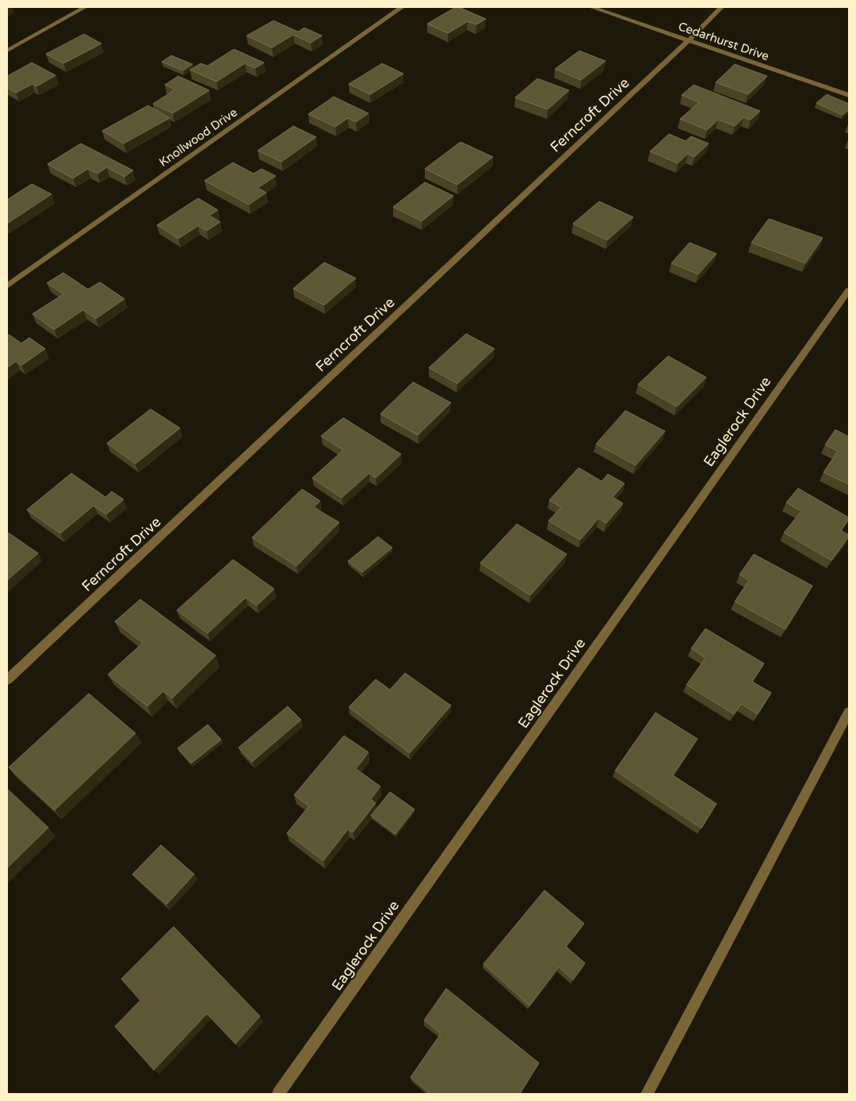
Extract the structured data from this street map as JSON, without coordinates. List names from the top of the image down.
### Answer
{
  "streets": {
    "street": [
      "Cedarhurst Drive",
      "Ferncroft Drive",
      "Knollwood Drive",
      "Eaglerock Drive"
    ]
  },
  "crossings": [
    ["Cedarhurst Drive", "Ferncroft Drive"]
  ]
}
